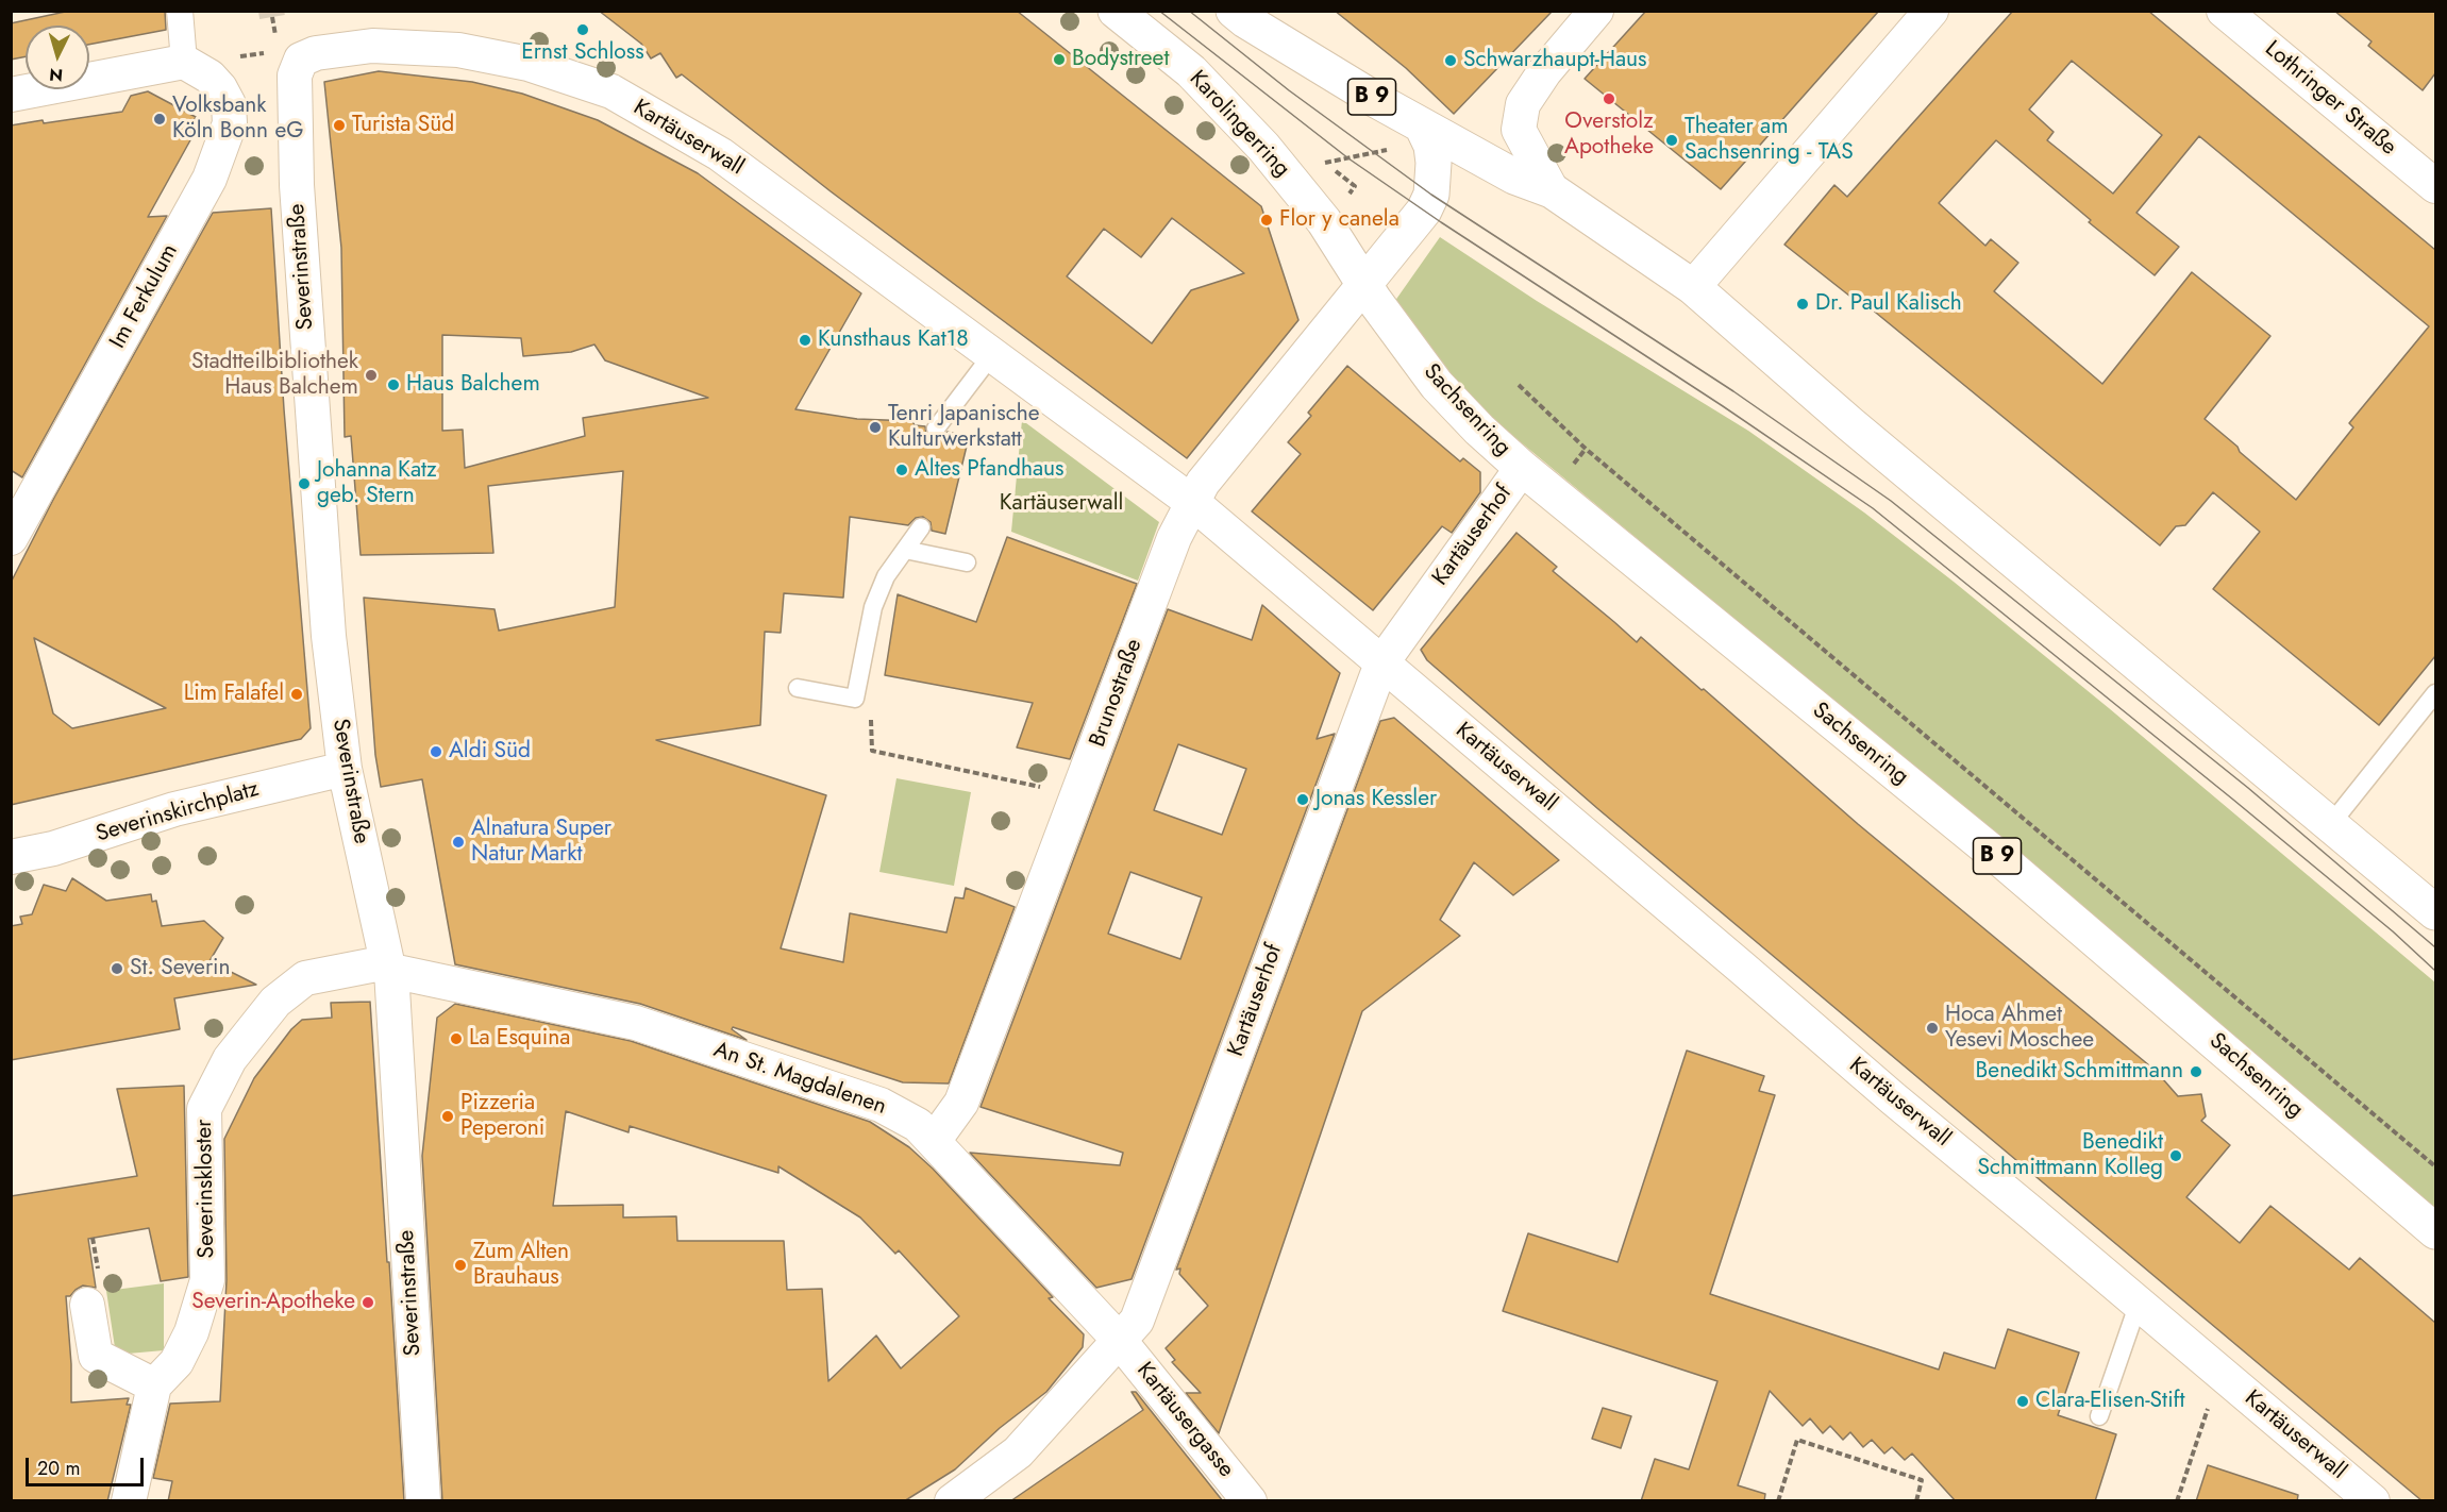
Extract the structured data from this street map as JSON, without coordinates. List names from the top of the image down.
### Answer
{
  "streets": {
    "main road": ["B 9", "Karolingerring", "Sachsenring"],
    "street": [
      "Lothringer Straße",
      "Kartäuserwall",
      "Severinstraße",
      "Im Ferkulum",
      "Kartäuserhof",
      "Brunostraße",
      "Severinskirchplatz",
      "An St. Magdalenen",
      "Severinskloster",
      "Kartäusergasse"
    ]
  },
  "crossings": [
    ["Karolingerring", "Sachsenring"],
    ["Kartäuserwall", "Severinstraße"],
    ["Kartäuserwall", "Kartäuserhof"],
    ["Kartäuserwall", "Brunostraße"],
    ["Severinstraße", "Severinskirchplatz"],
    ["Severinstraße", "An St. Magdalenen"],
    ["Severinstraße", "Severinskloster"],
    ["Sachsenring", "Kartäuserhof"],
    ["Sachsenring", "Brunostraße"],
    ["Kartäuserhof", "An St. Magdalenen"],
    ["Kartäuserhof", "Kartäusergasse"],
    ["Brunostraße", "An St. Magdalenen"],
    ["An St. Magdalenen", "Severinskloster"],
    ["An St. Magdalenen", "Kartäusergasse"]
  ],
  "parks": ["Kartäuserwall"],
  "places": [
    "Ernst Schloss",
    "Bodystreet",
    "Schwarzhaupt-Haus",
    "Overstolz Apotheke",
    "Volksbank Köln Bonn eG",
    "Turista Süd",
    "Theater am Sachsenring - TAS",
    "Flor y canela",
    "Dr. Paul Kalisch",
    "Kunsthaus Kat18",
    "Stadtteilbibliothek Haus Balchem",
    "Haus Balchem",
    "Tenri Japanische Kulturwerkstatt",
    "Altes Pfandhaus",
    "Johanna Katz geb. Stern",
    "Lim Falafel",
    "Aldi Süd",
    "Jonas Kessler",
    "Alnatura Super Natur Markt",
    "St. Severin",
    "Hoca Ahmet Yesevi Moschee",
    "La Esquina",
    "Benedikt Schmittmann",
    "Pizzeria Peperoni",
    "Benedikt Schmittmann Kolleg",
    "Zum Alten Brauhaus",
    "Severin-Apotheke",
    "Clara-Elisen-Stift"
  ],
  "scale_bar": "20 m",
  "north": "bottom"
}
